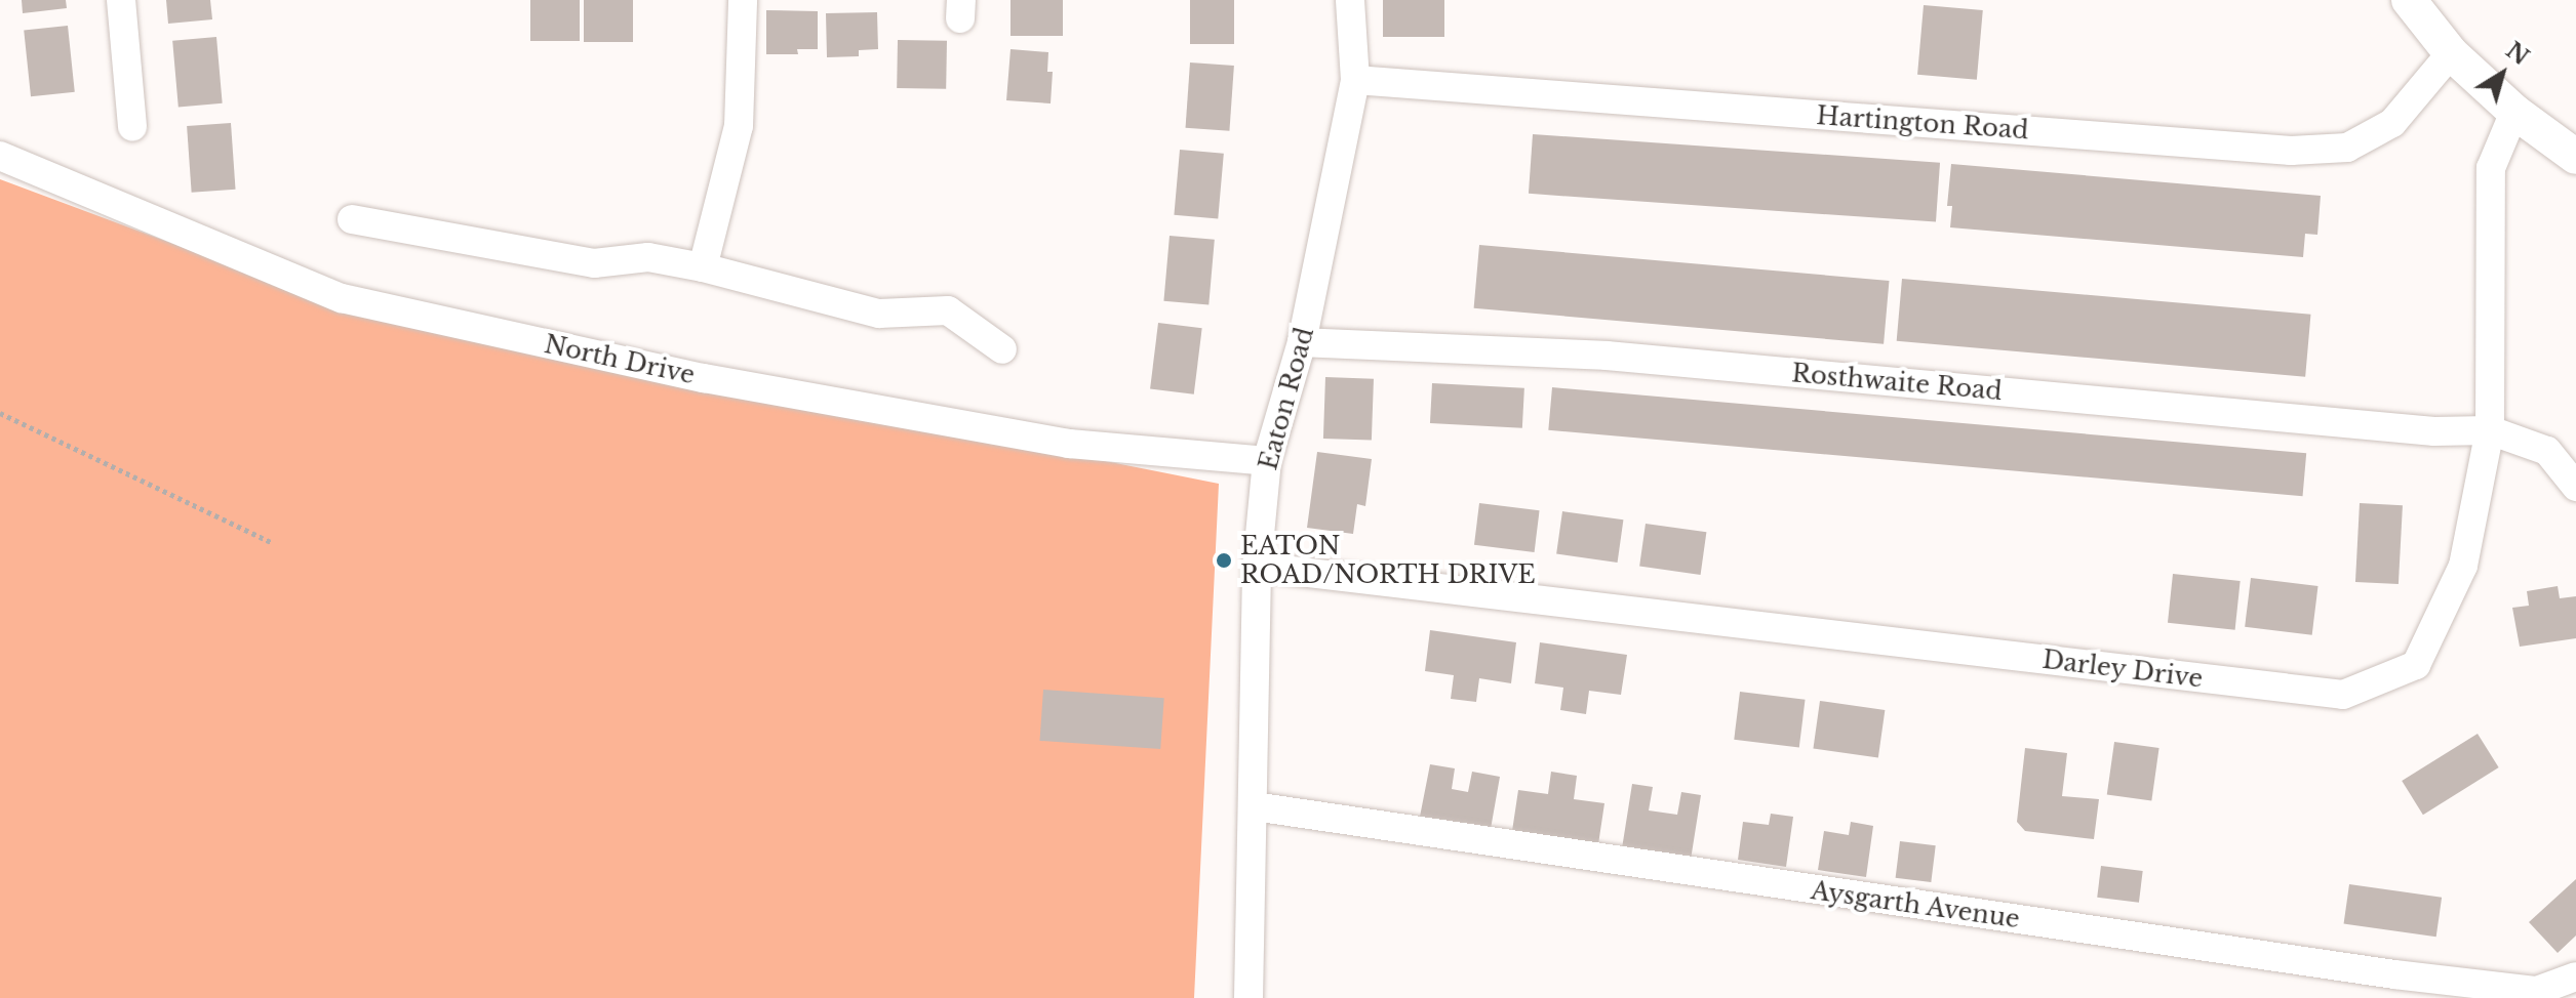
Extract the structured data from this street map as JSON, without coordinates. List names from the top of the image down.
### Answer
{
  "streets": {
    "street": [
      "Hartington Road",
      "North Drive",
      "Rosthwaite Road",
      "Eaton Road",
      "Darley Drive",
      "Aysgarth Avenue"
    ]
  },
  "crossings": [
    ["Hartington Road", "Eaton Road"],
    ["North Drive", "Eaton Road"],
    ["Rosthwaite Road", "Eaton Road"],
    ["Rosthwaite Road", "Darley Drive"],
    ["Eaton Road", "Darley Drive"],
    ["Eaton Road", "Aysgarth Avenue"]
  ],
  "places": ["EATON ROAD/NORTH DRIVE"],
  "north": "top right"
}
